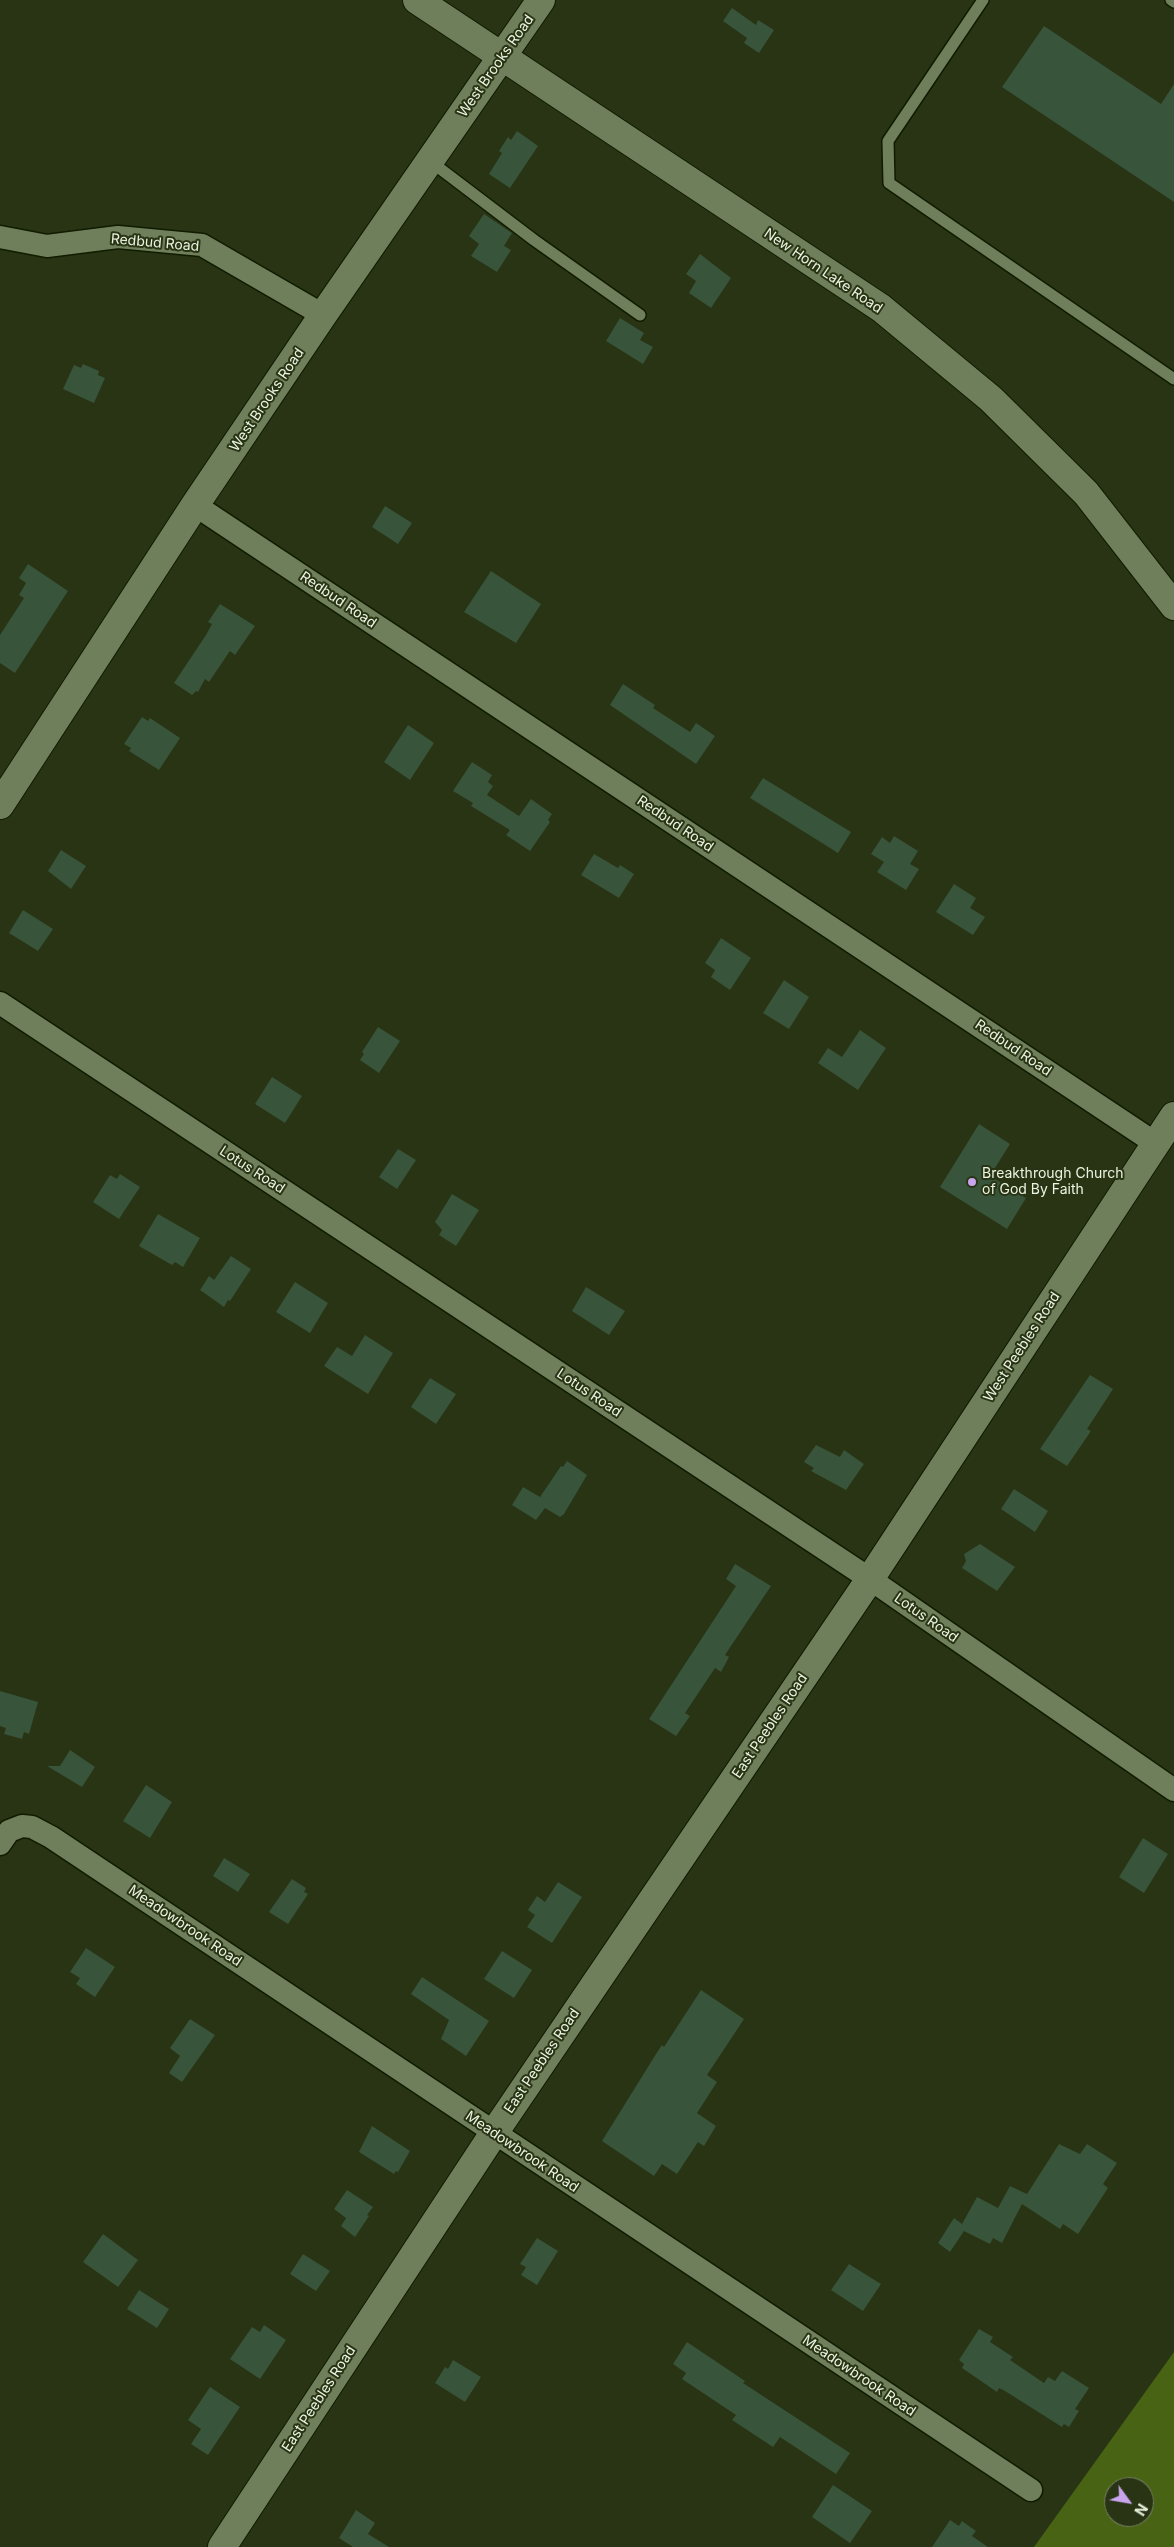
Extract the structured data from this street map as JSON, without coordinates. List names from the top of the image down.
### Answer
{
  "streets": {
    "main road": [
      "West Brooks Road",
      "New Horn Lake Road",
      "West Peebles Road",
      "East Peebles Road"
    ],
    "street": ["Redbud Road", "Lotus Road", "Meadowbrook Road"]
  },
  "crossings": [
    ["West Brooks Road", "Redbud Road"],
    ["West Brooks Road", "New Horn Lake Road"],
    ["Redbud Road", "West Peebles Road"],
    ["Lotus Road", "West Peebles Road"],
    ["Lotus Road", "East Peebles Road"],
    ["West Peebles Road", "East Peebles Road"],
    ["East Peebles Road", "Meadowbrook Road"]
  ],
  "places": ["Breakthrough Church of God By Faith"],
  "north": "bottom right"
}
